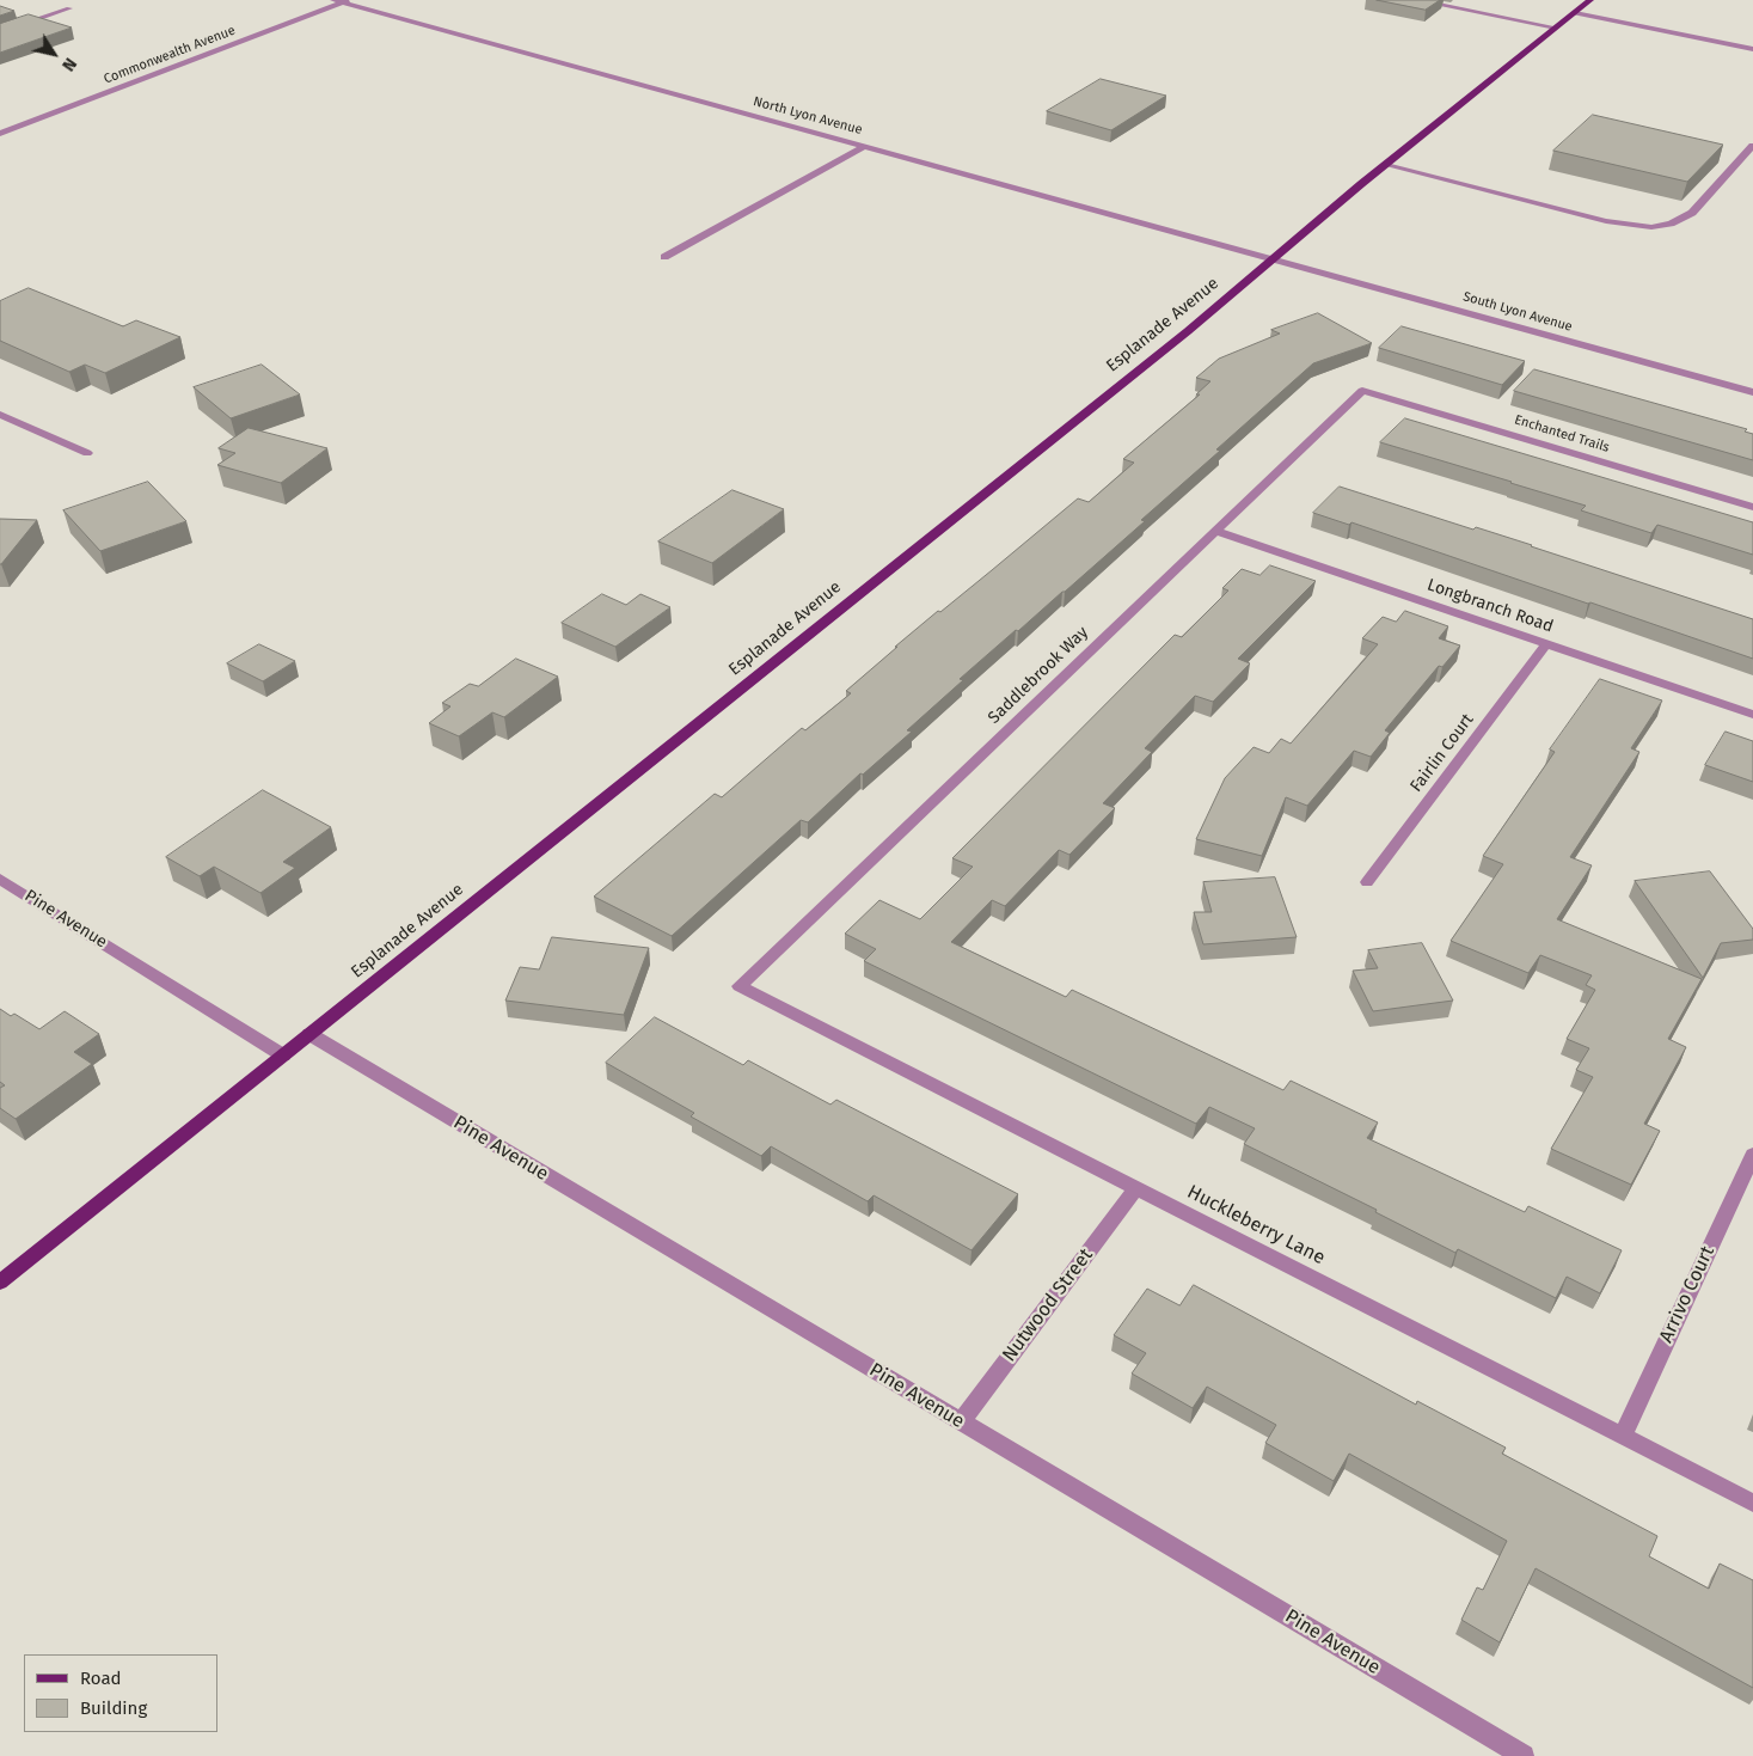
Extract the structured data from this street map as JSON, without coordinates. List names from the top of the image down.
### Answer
{
  "streets": {
    "main road": ["Esplanade Avenue"],
    "street": [
      "Commonwealth Avenue",
      "North Lyon Avenue",
      "South Lyon Avenue",
      "Enchanted Trails",
      "Longbranch Road",
      "Saddlebrook Way",
      "Fairlin Court",
      "Pine Avenue",
      "Huckleberry Lane",
      "Arrivo Court",
      "Nutwood Street"
    ]
  },
  "crossings": [
    ["Commonwealth Avenue", "North Lyon Avenue"],
    ["North Lyon Avenue", "South Lyon Avenue"],
    ["North Lyon Avenue", "Esplanade Avenue"],
    ["South Lyon Avenue", "Esplanade Avenue"],
    ["Esplanade Avenue", "Pine Avenue"],
    ["Enchanted Trails", "Saddlebrook Way"],
    ["Longbranch Road", "Saddlebrook Way"],
    ["Longbranch Road", "Fairlin Court"],
    ["Saddlebrook Way", "Huckleberry Lane"],
    ["Pine Avenue", "Nutwood Street"],
    ["Huckleberry Lane", "Arrivo Court"],
    ["Huckleberry Lane", "Nutwood Street"]
  ],
  "legend": ["Road", "Building"],
  "north": "bottom right"
}
